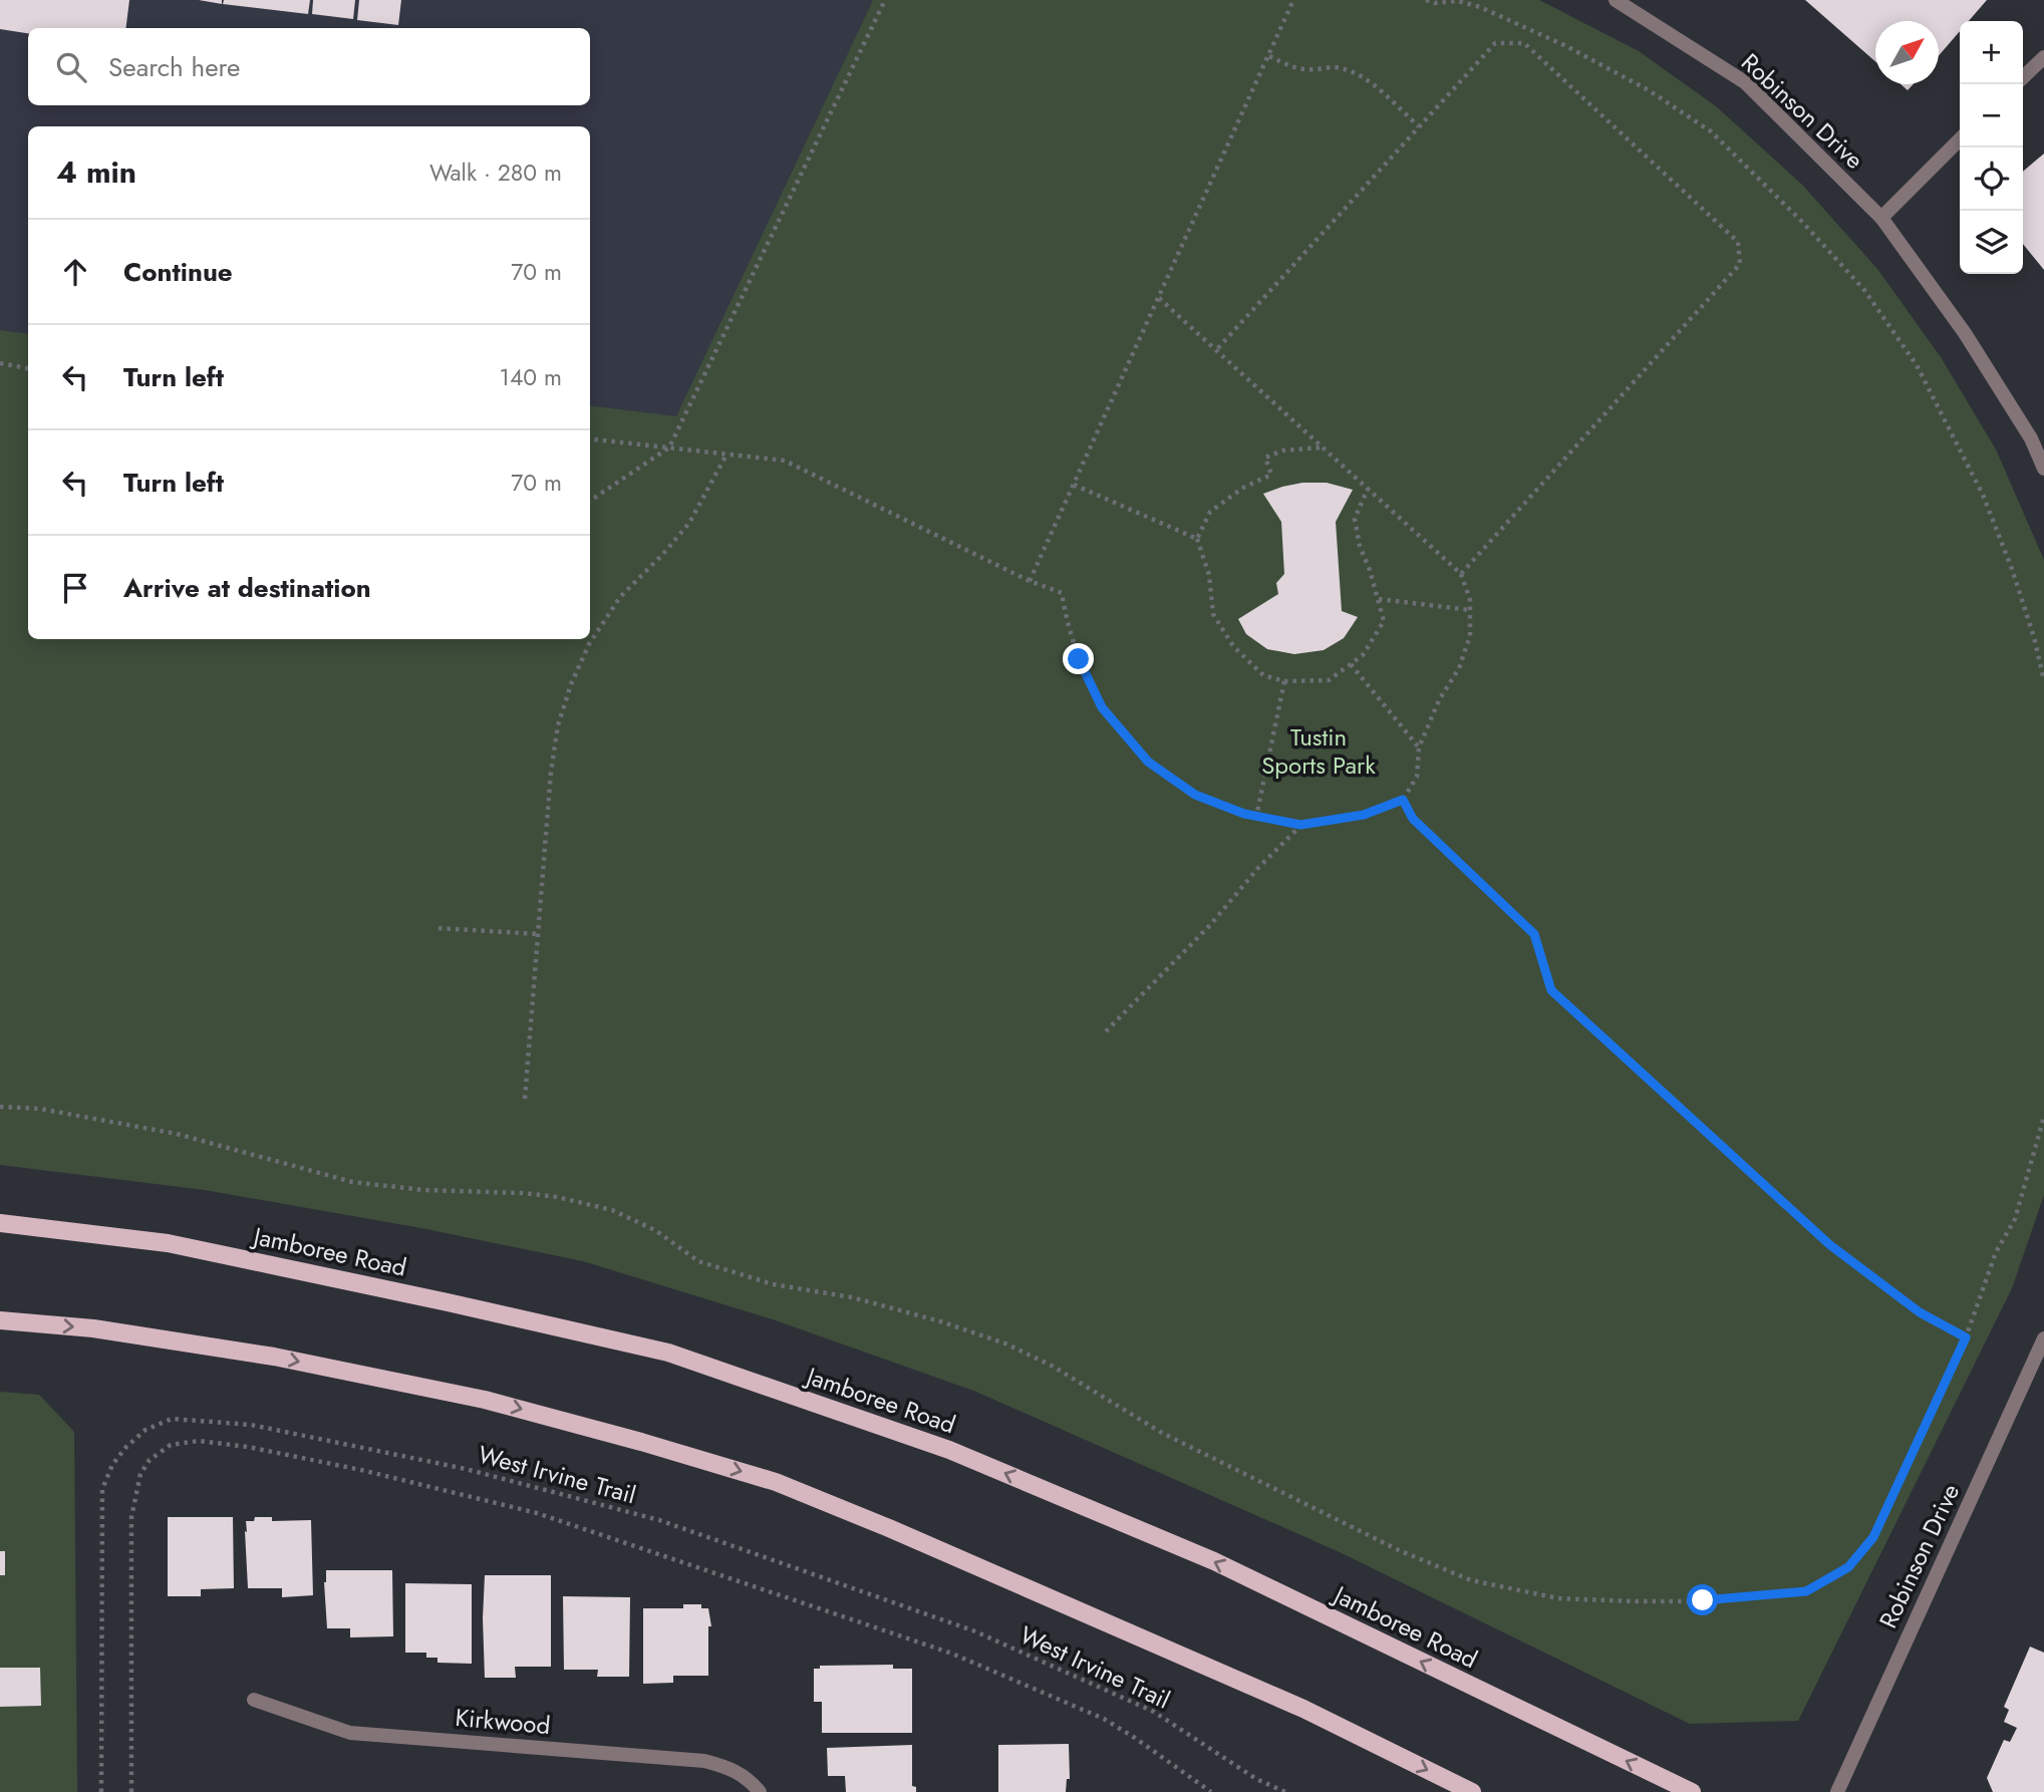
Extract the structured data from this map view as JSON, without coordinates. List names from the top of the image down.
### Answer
{
  "streets": {
    "main road": ["Jamboree Road"],
    "street": ["Robinson Drive", "Kirkwood"],
    "path": ["West Irvine Trail"]
  },
  "parks": ["Tustin Sports Park"],
  "north": "top right",
  "page": {
    "map_buttons": ["+", "−"],
    "search": "Search here",
    "heading": ["4 min", "Walk · 280 m"],
    "list": [
      ["Continue", "70 m"],
      ["Turn left", "140 m"],
      ["Turn left", "70 m"],
      "Arrive at destination"
    ]
  }
}
